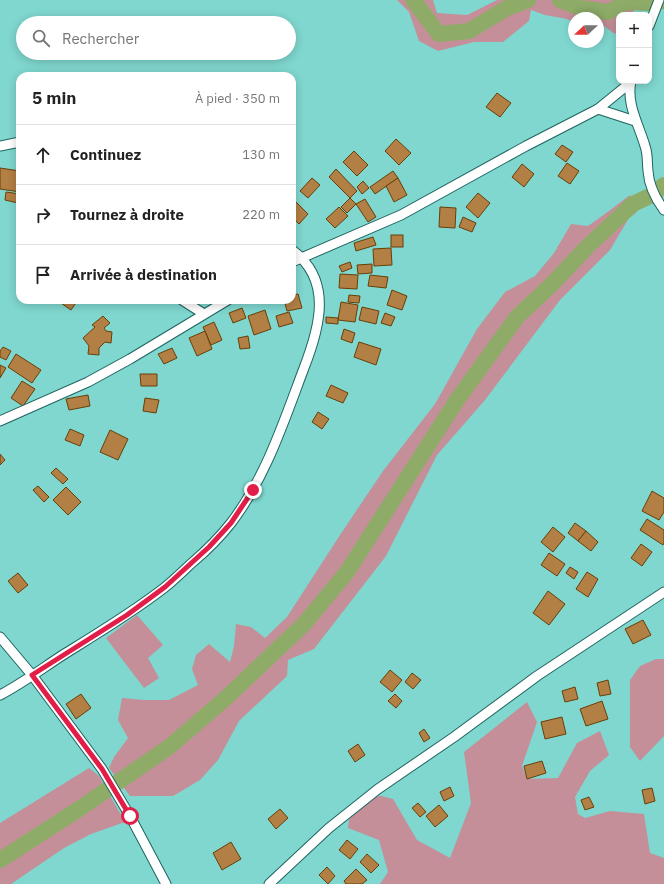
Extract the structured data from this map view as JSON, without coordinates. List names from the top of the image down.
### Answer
{
  "north": "left",
  "page": {
    "map_buttons": ["+", "−"],
    "search": "Rechercher",
    "heading": ["5 min", "À pied · 350 m"],
    "list": [
      ["Continuez", "130 m"],
      ["Tournez à droite", "220 m"],
      "Arrivée à destination"
    ]
  }
}
